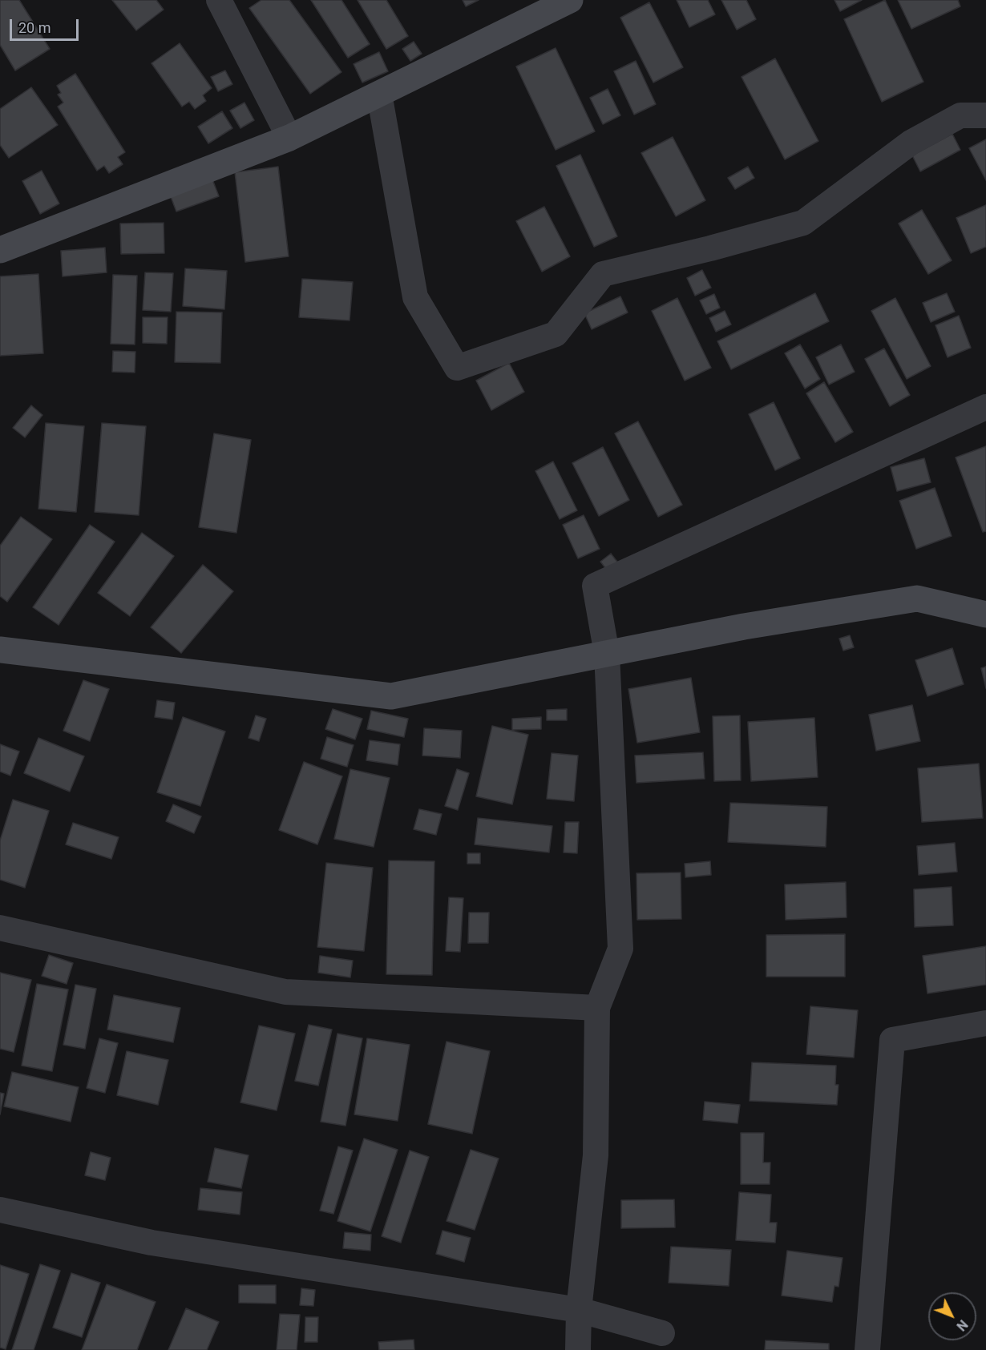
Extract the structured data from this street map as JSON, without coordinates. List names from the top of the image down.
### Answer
{
  "scale_bar": "20 m",
  "north": "bottom right"
}
